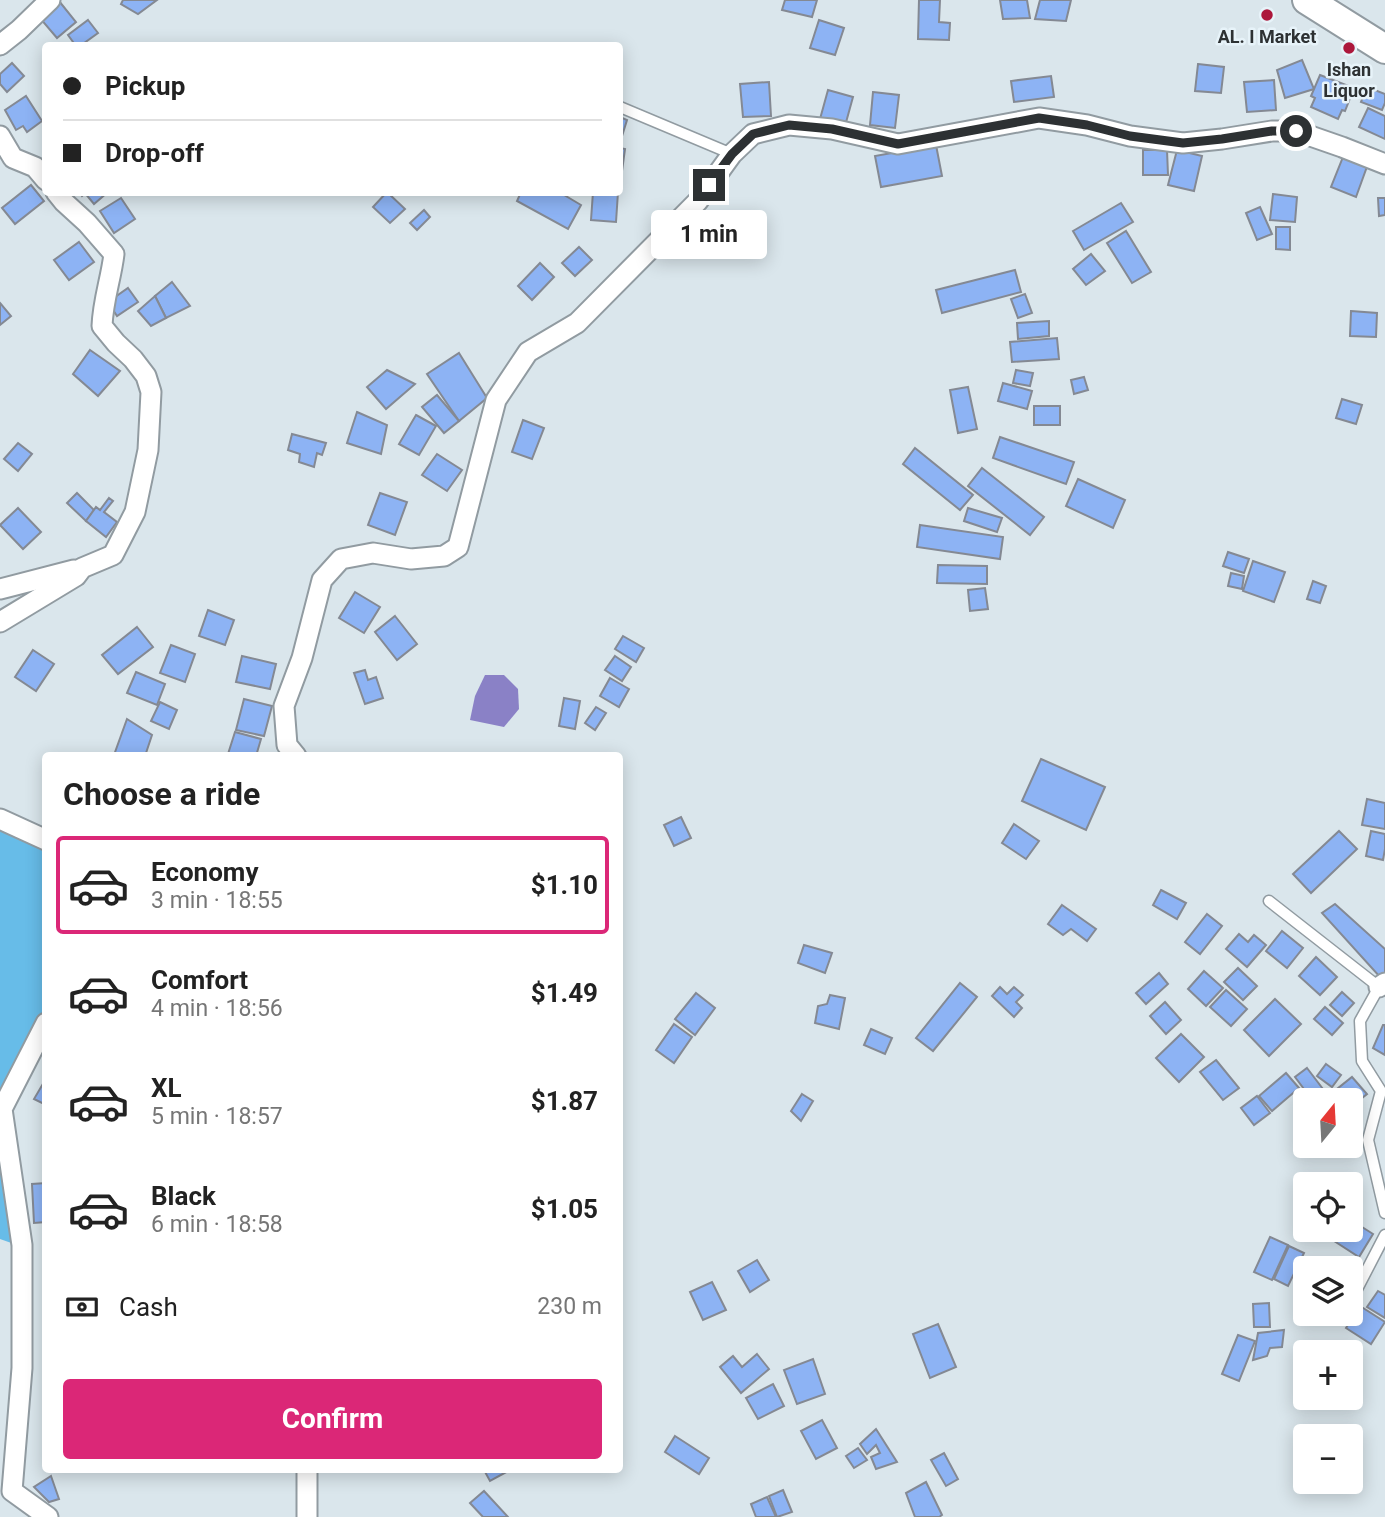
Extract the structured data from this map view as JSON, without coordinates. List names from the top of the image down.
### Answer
{
  "places": ["AL. I Market", "Ishan Liquor"],
  "north": "top",
  "page": {
    "banner": ["Pickup", "Drop-off"],
    "bubble": "1 min",
    "heading": "Choose a ride",
    "list": [
      {
        "name": "Economy",
        "note": "3 min · 18:55",
        "value": "$1.10"
      },
      {
        "name": "Comfort",
        "note": "4 min · 18:56",
        "value": "$1.49"
      },
      {
        "name": "XL",
        "note": "5 min · 18:57",
        "value": "$1.87"
      },
      {
        "name": "Black",
        "note": "6 min · 18:58",
        "value": "$1.05"
      }
    ],
    "map_buttons": ["+", "−"],
    "pay": ["Cash", "230 m"],
    "buttons": "Confirm"
  }
}
